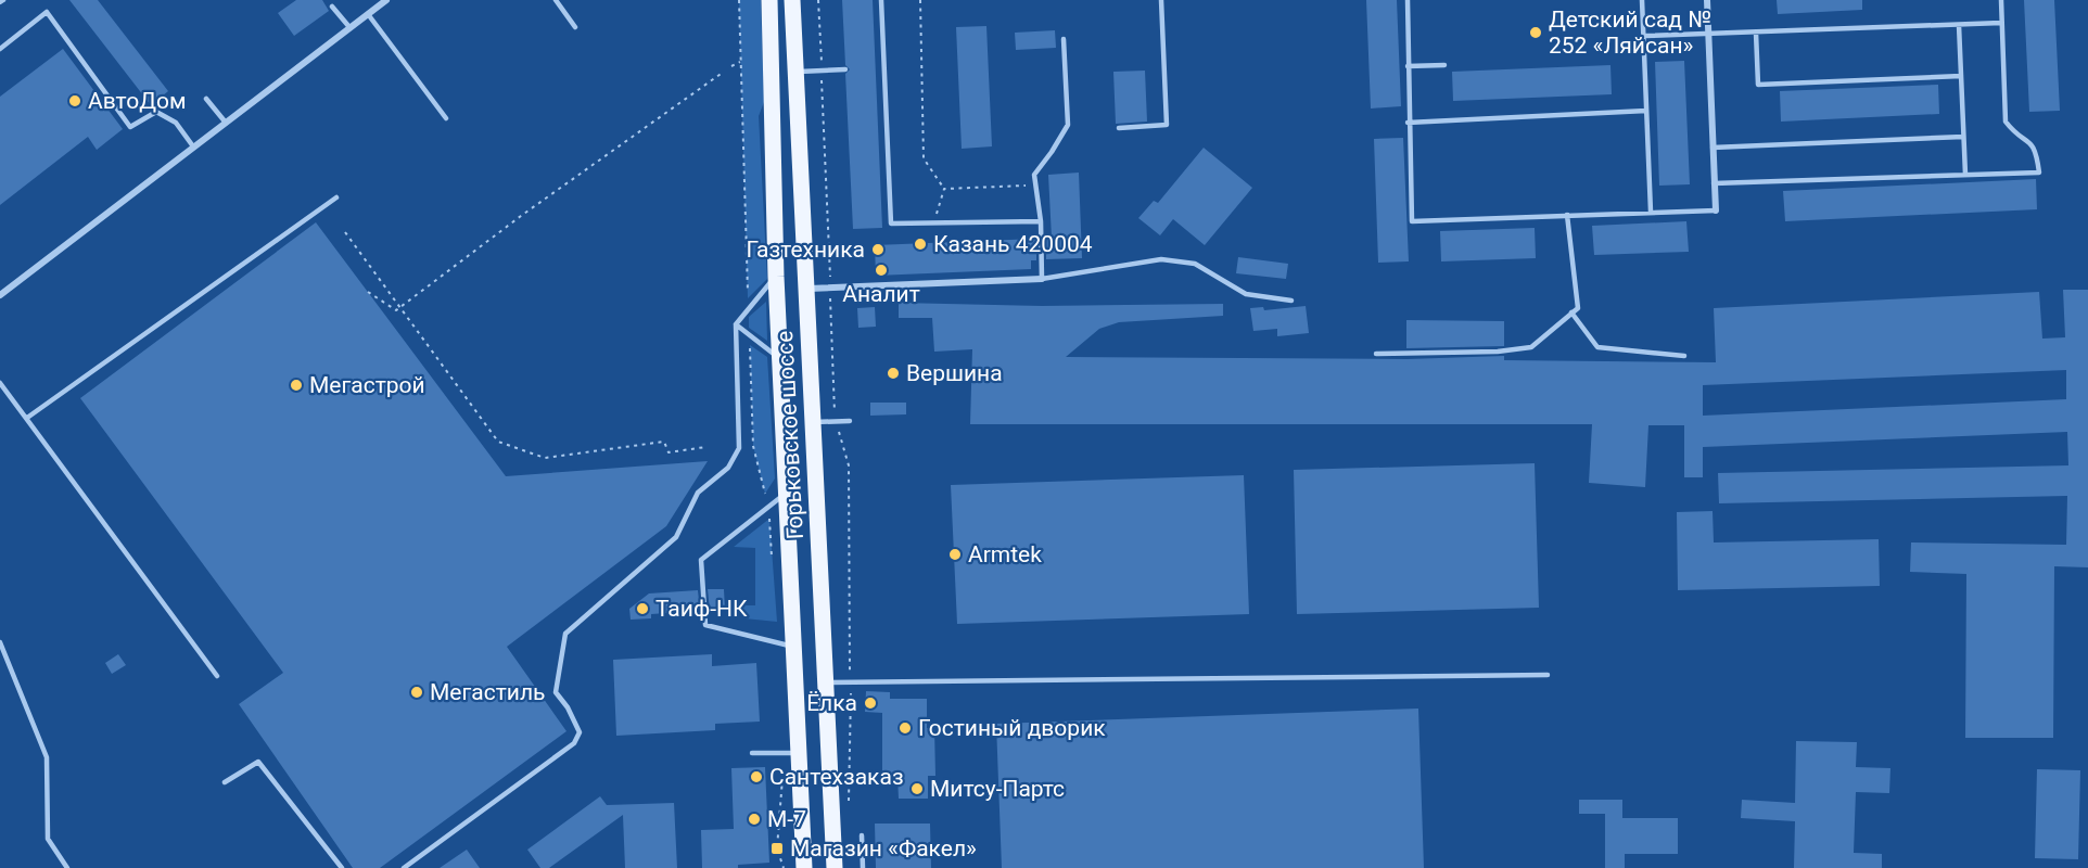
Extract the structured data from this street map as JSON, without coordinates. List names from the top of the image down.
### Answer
{
  "streets": {
    "main road": ["Горьковское шоссе"]
  },
  "places": {
    "other": [
      "Детский сад № 252 «Ляйсан»",
      "АвтоДом",
      "Казань 420004",
      "Газтехника",
      "Аналит",
      "Вершина",
      "Мегастрой",
      "Armtek",
      "Таиф-НК",
      "Мегастиль",
      "Ёлка",
      "Гостиный дворик",
      "Сантехзаказ",
      "Митсу-Партс",
      "М-7"
    ],
    "transit": ["Магазин «Факел»"]
  }
}
